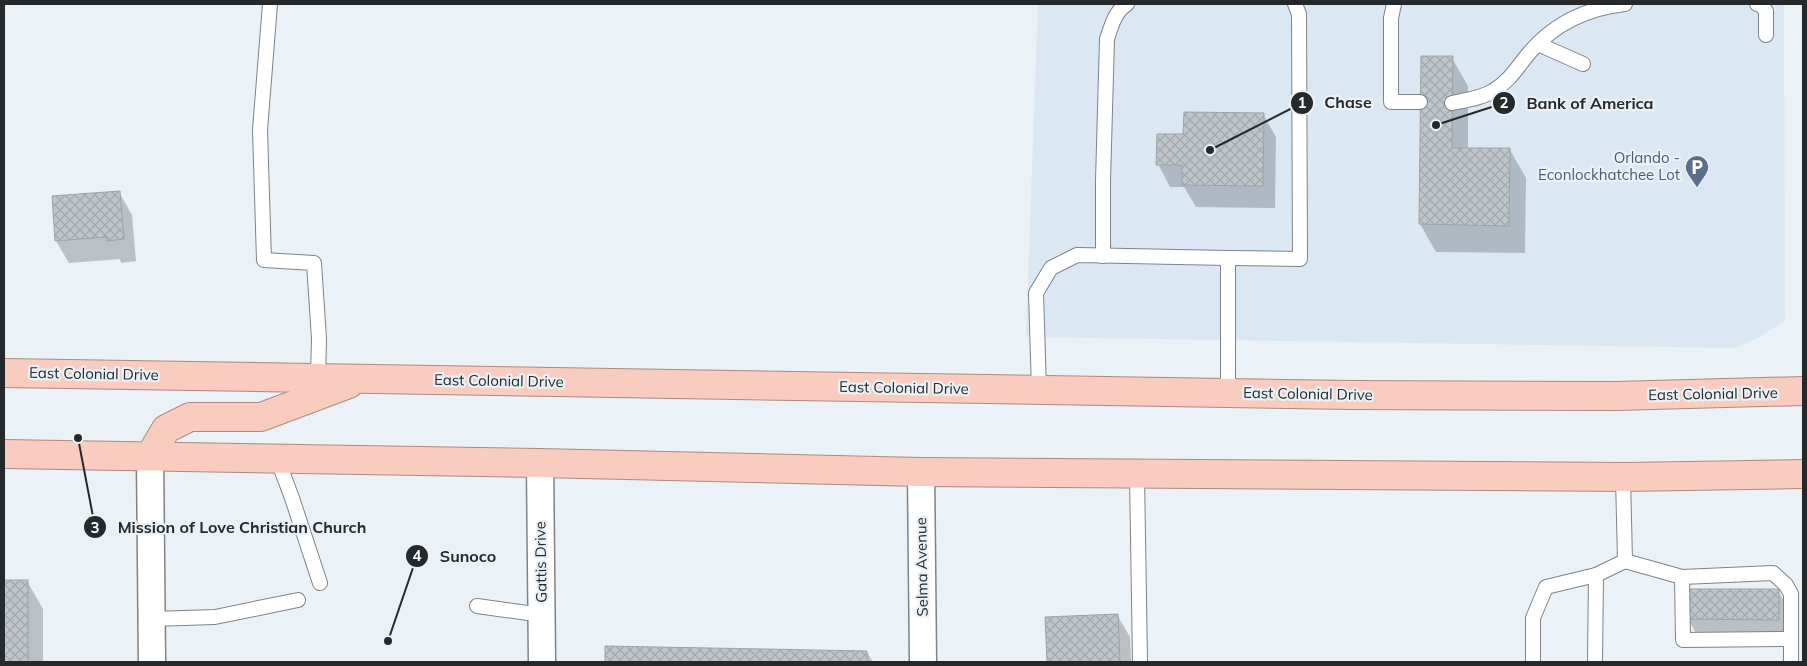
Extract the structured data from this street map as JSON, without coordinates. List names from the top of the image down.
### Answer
{
  "streets": {
    "highway": ["East Colonial Drive"],
    "street": ["Gattis Drive", "Selma Avenue"]
  },
  "places": {
    "other": [
      "Bank of America",
      "Chase",
      "Mission of Love Christian Church",
      "Sunoco"
    ],
    "parking": ["Orlando - Econlockhatchee Lot"]
  }
}
